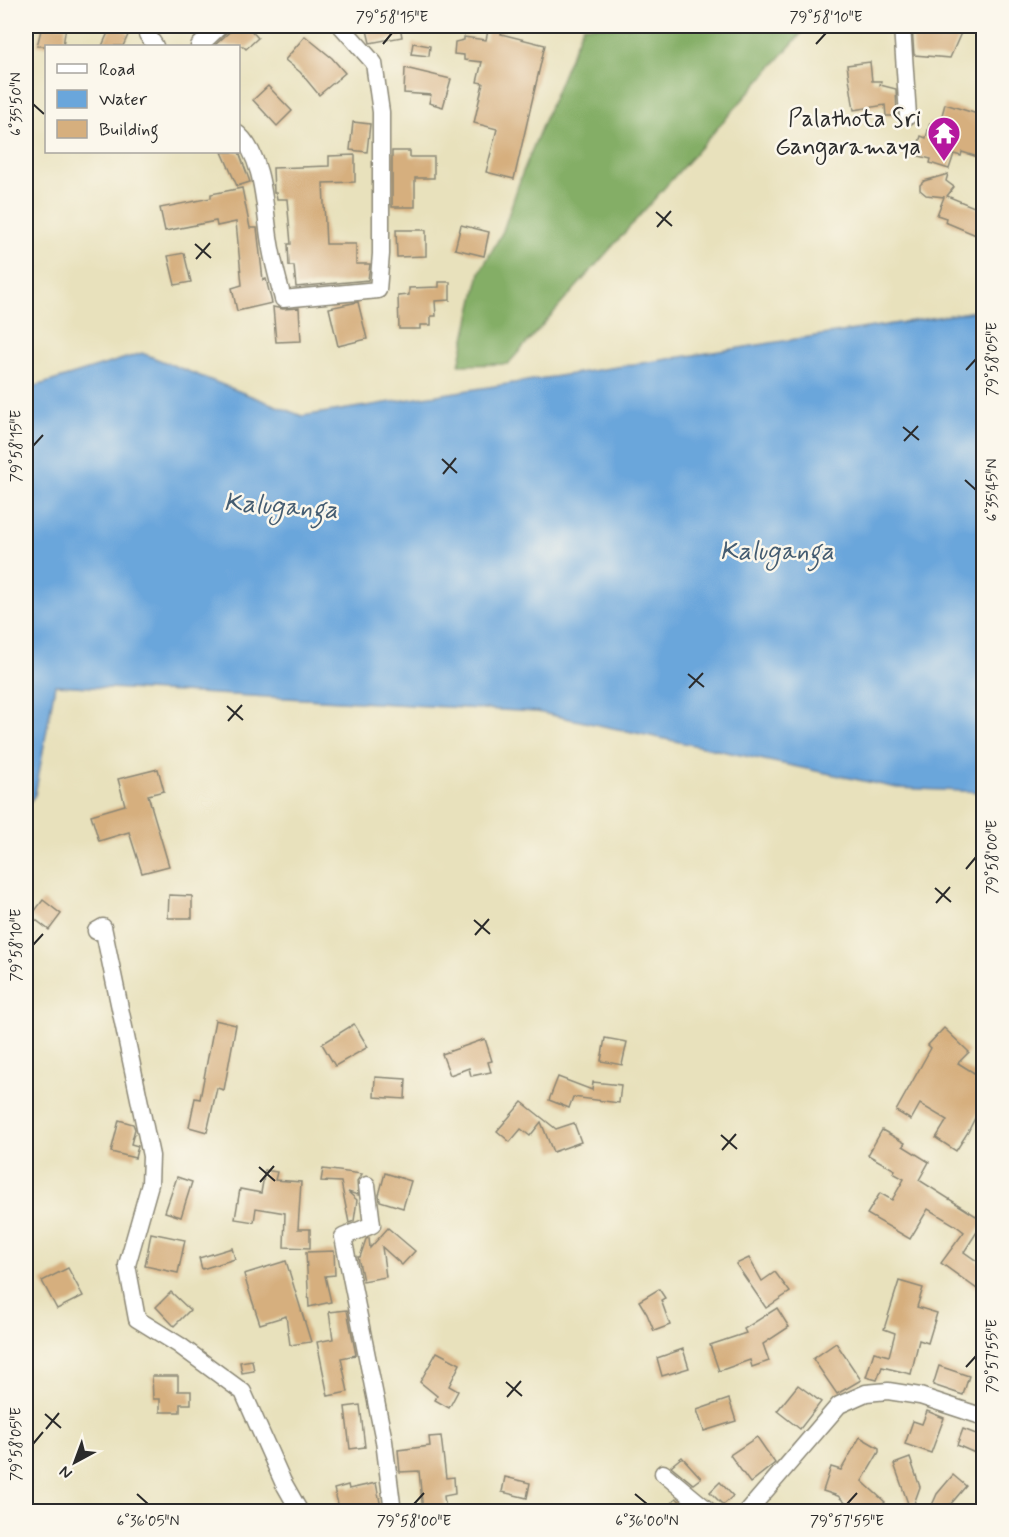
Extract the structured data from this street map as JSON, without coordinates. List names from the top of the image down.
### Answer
{
  "water": ["Kaluganga"],
  "places": {
    "temple": ["Palathota Sri Gangaramaya"]
  },
  "legend": ["Road", "Water", "Building"],
  "north": "bottom left",
  "coordinates": [
    "79°58'15\"E",
    "79°58'10\"E",
    "6°35'50\"N",
    "79°58'05\"E",
    "6°35'45\"N",
    "79°58'00\"E",
    "79°57'55\"E",
    "6°36'05\"N",
    "6°36'00\"N"
  ]
}
